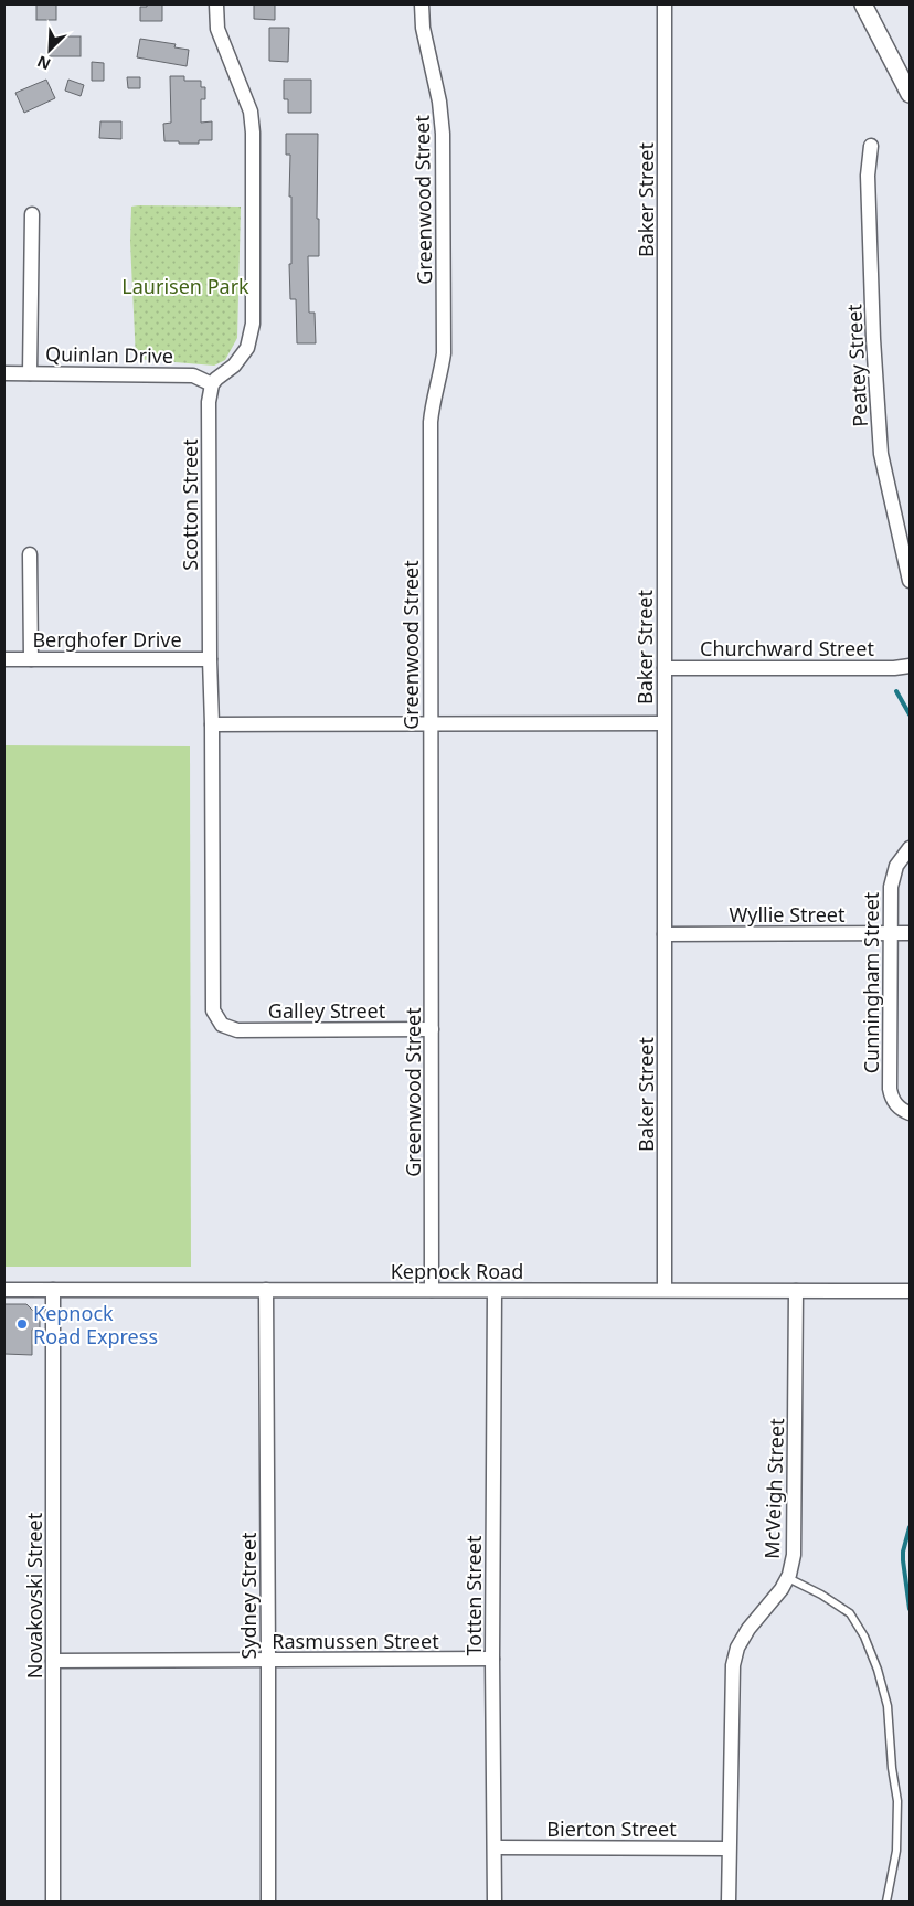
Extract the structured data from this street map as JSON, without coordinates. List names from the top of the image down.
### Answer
{
  "streets": {
    "street": [
      "Greenwood Street",
      "Baker Street",
      "Quinlan Drive",
      "Peatey Street",
      "Scotton Street",
      "Berghofer Drive",
      "Churchward Street",
      "Wyllie Street",
      "Cunningham Street",
      "Galley Street",
      "Kepnock Road",
      "McVeigh Street",
      "Novakovski Street",
      "Sydney Street",
      "Totten Street",
      "Rasmussen Street",
      "Bierton Street"
    ]
  },
  "crossings": [
    ["Greenwood Street", "Galley Street"],
    ["Greenwood Street", "Kepnock Road"],
    ["Baker Street", "Churchward Street"],
    ["Baker Street", "Wyllie Street"],
    ["Baker Street", "Kepnock Road"],
    ["Quinlan Drive", "Scotton Street"],
    ["Scotton Street", "Berghofer Drive"],
    ["Scotton Street", "Galley Street"],
    ["Wyllie Street", "Cunningham Street"],
    ["Kepnock Road", "McVeigh Street"],
    ["Kepnock Road", "Novakovski Street"],
    ["Kepnock Road", "Sydney Street"],
    ["Kepnock Road", "Totten Street"],
    ["McVeigh Street", "Bierton Street"],
    ["Novakovski Street", "Rasmussen Street"],
    ["Sydney Street", "Rasmussen Street"],
    ["Totten Street", "Rasmussen Street"],
    ["Totten Street", "Bierton Street"]
  ],
  "parks": ["Laurisen Park"],
  "places": ["Kepnock Road Express"],
  "north": "bottom left"
}
